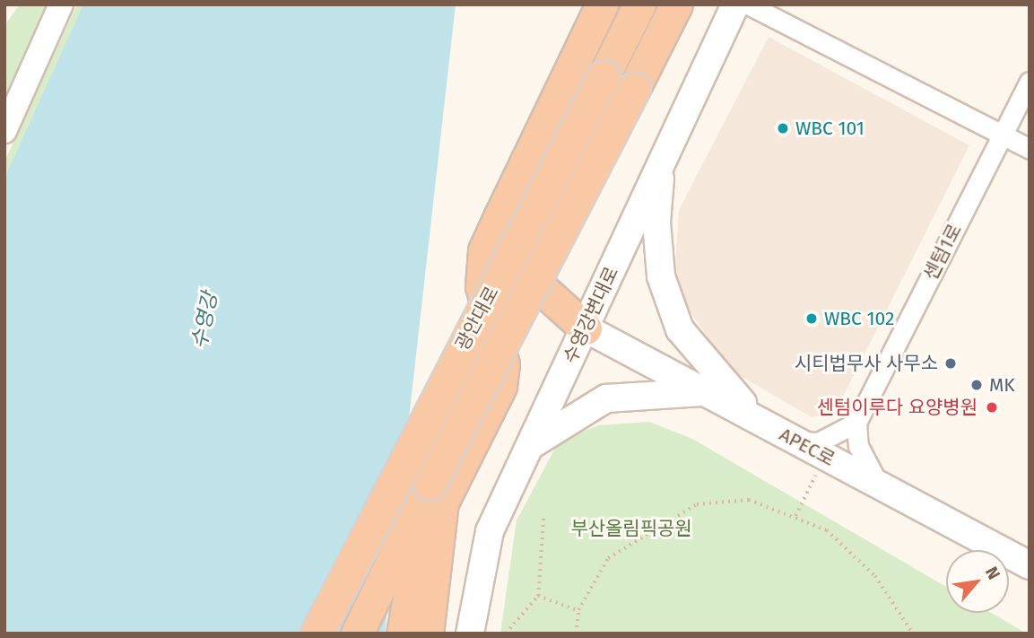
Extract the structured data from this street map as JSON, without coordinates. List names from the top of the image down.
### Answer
{
  "streets": {
    "highway": ["광안대로"],
    "main road": ["수영강변대로", "APEC로"],
    "street": ["센텀1로"]
  },
  "crossings": [
    ["수영강변대로", "APEC로"]
  ],
  "water": ["수영강"],
  "parks": ["부산올림픽공원"],
  "places": [
    "WBC 101",
    "WBC 102",
    "시티법무사 사무소",
    "MK",
    "센텀이루다 요양병원"
  ],
  "north": "top right"
}
